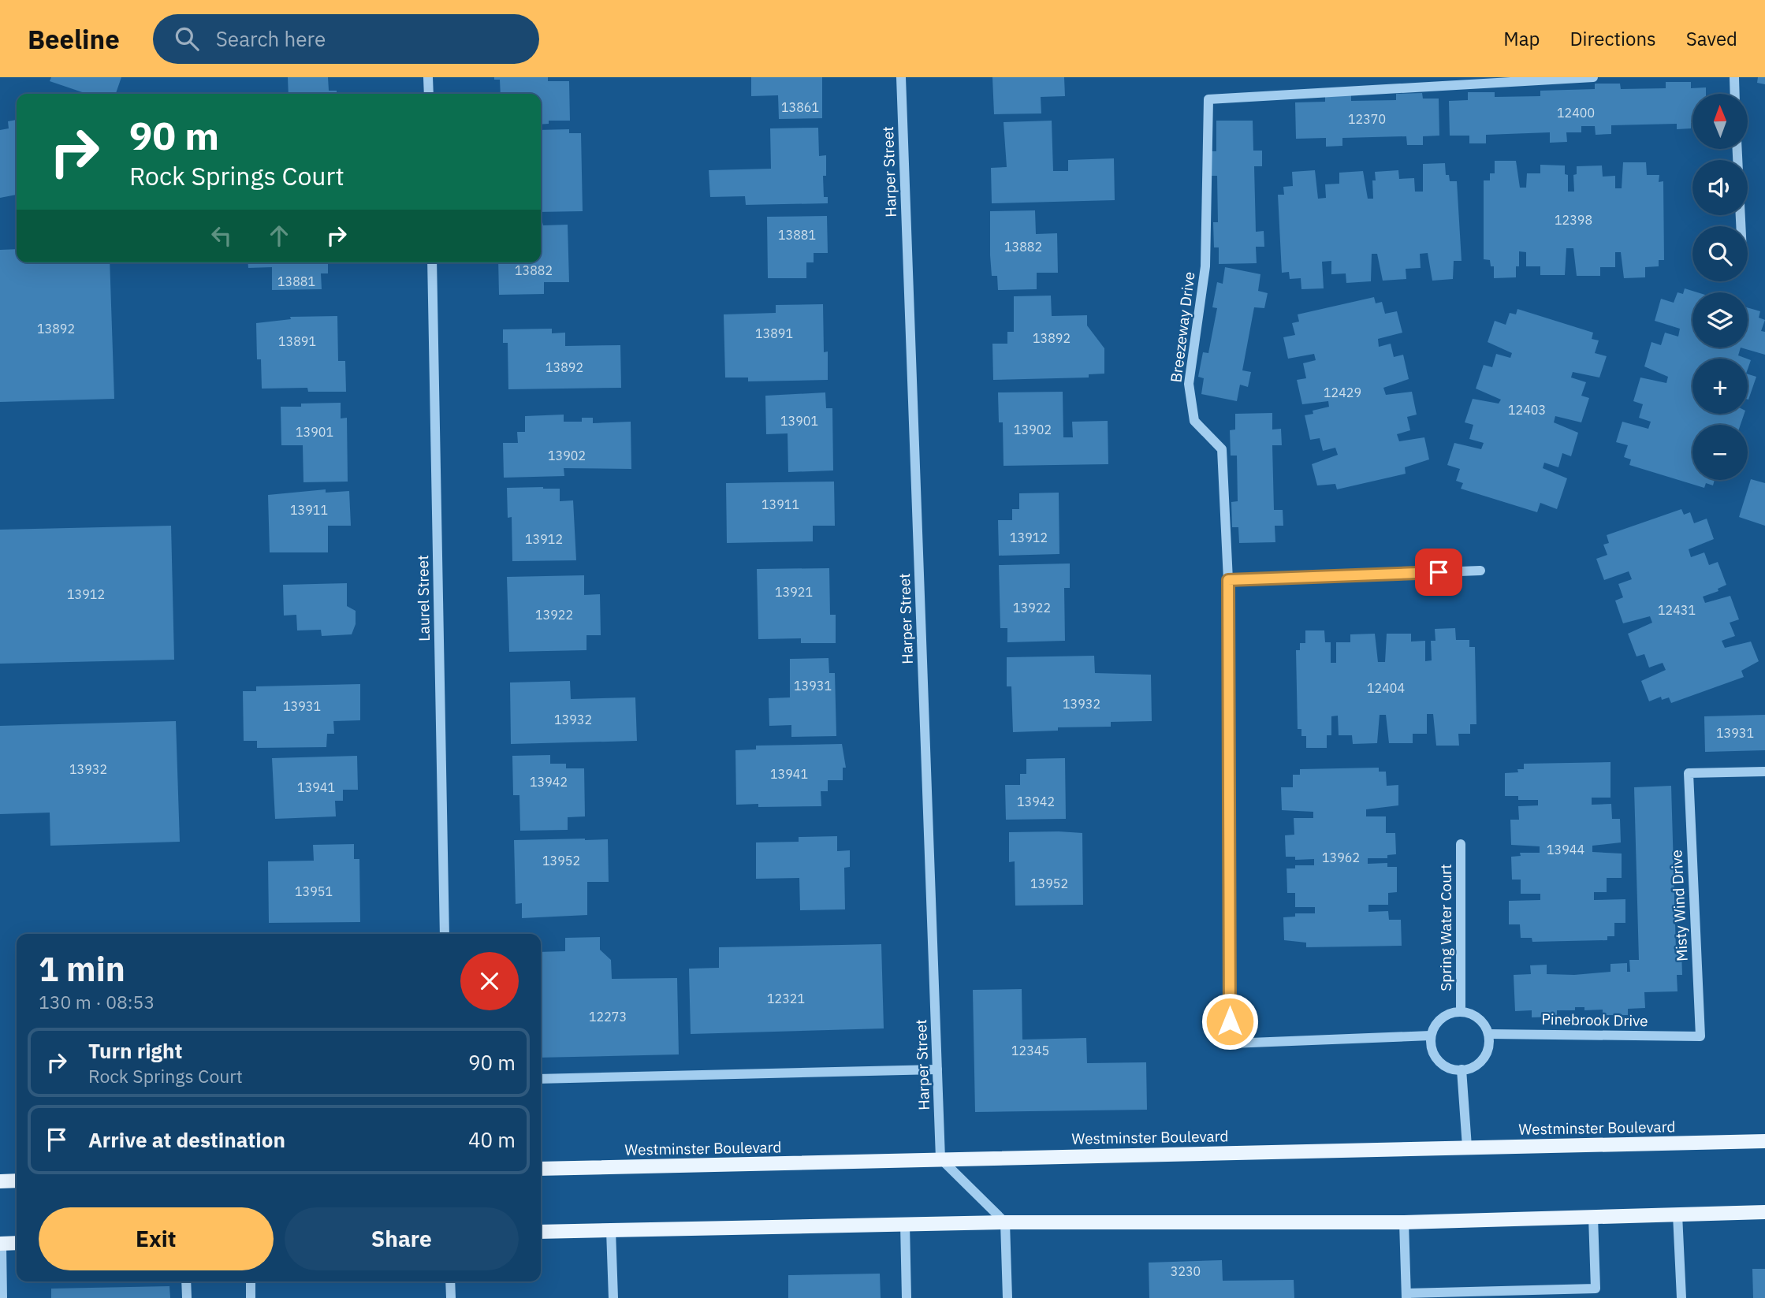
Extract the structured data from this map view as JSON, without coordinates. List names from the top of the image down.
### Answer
{
  "streets": {
    "main road": ["Westminster Boulevard"],
    "street": [
      "Harper Street",
      "Breezeway Drive",
      "Laurel Street",
      "Misty Wind Drive",
      "Spring Water Court",
      "Pinebrook Drive"
    ]
  },
  "crossings": [
    ["Harper Street", "Westminster Boulevard"],
    ["Breezeway Drive", "Spring Water Court"],
    ["Breezeway Drive", "Pinebrook Drive"],
    ["Misty Wind Drive", "Pinebrook Drive"],
    ["Spring Water Court", "Pinebrook Drive"]
  ],
  "house_numbers": [
    "13861",
    "12400",
    "12370",
    "12398",
    "13881",
    "13882",
    "13882",
    "13881",
    "13892",
    "13891",
    "13892",
    "13891",
    "13892",
    "12429",
    "12403",
    "13901",
    "13902",
    "13901",
    "13902",
    "13911",
    "13911",
    "13912",
    "13912",
    "13921",
    "13912",
    "13922",
    "12431",
    "13922",
    "13931",
    "12404",
    "13932",
    "13931",
    "13932",
    "13931",
    "13932",
    "13941",
    "13942",
    "13941",
    "13942",
    "13944",
    "13962",
    "13952",
    "13952",
    "13951",
    "12321",
    "12273",
    "12345",
    "3230"
  ],
  "north": "top",
  "page": {
    "header": "Beeline",
    "search": "Search here",
    "nav": ["Map", "Directions", "Saved"],
    "map_buttons": ["+", "−"],
    "turn": ["90 m", "Rock Springs Court"],
    "heading": ["1 min", "130 m · 08:53"],
    "list": [
      {
        "name": "Turn right",
        "note": "Rock Springs Court",
        "value": "90 m"
      },
      {
        "name": "Arrive at destination",
        "value": "40 m"
      }
    ],
    "buttons": ["Exit", "Share"]
  }
}
